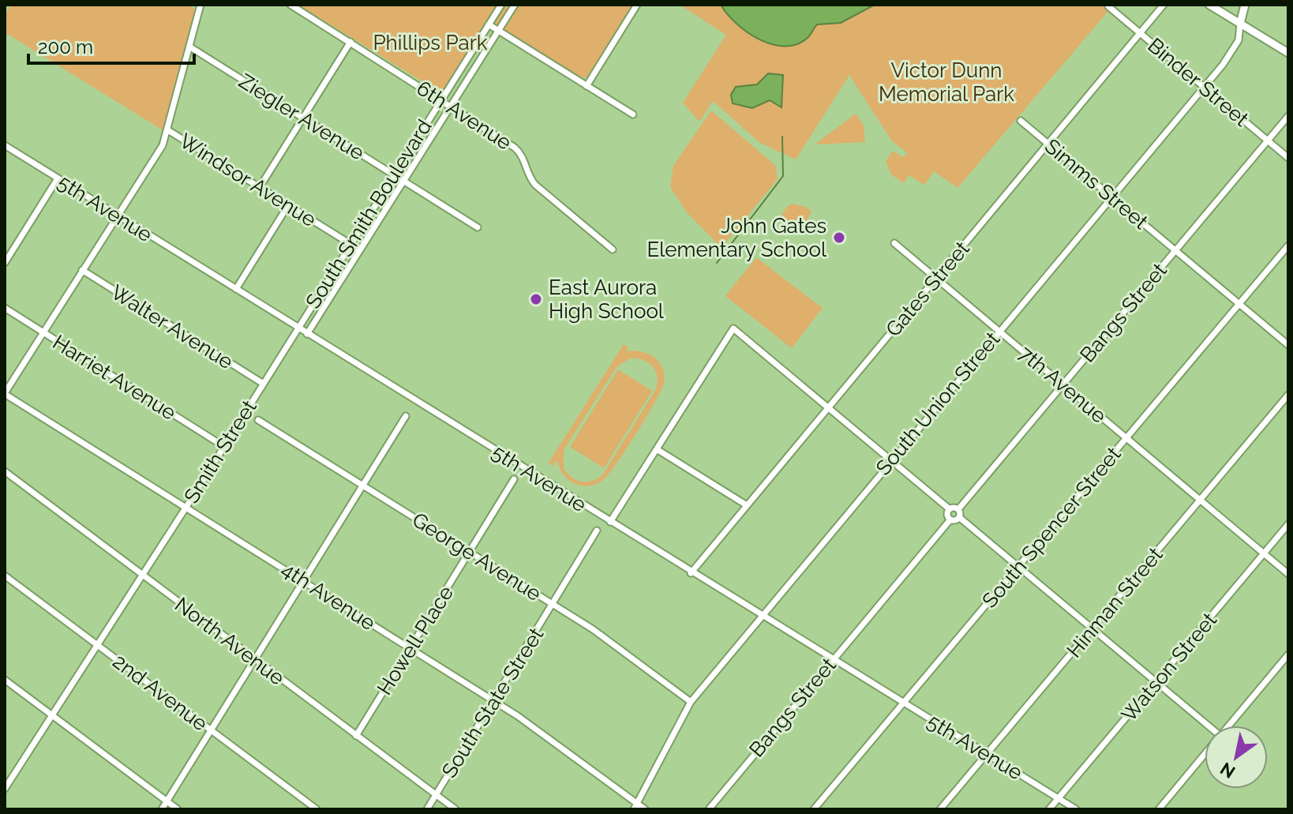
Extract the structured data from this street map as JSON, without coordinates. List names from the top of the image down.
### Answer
{
  "streets": {
    "street": [
      "Binder Street",
      "6th Avenue",
      "Ziegler Avenue",
      "Windsor Avenue",
      "Simms Street",
      "5th Avenue",
      "South Smith Boulevard",
      "Gates Street",
      "Bangs Street",
      "Walter Avenue",
      "Harriet Avenue",
      "7th Avenue",
      "South Union Street",
      "Smith Street",
      "South Spencer Street",
      "George Avenue",
      "4th Avenue",
      "Hinman Street",
      "Howell Place",
      "North Avenue",
      "Watson Street",
      "2nd Avenue",
      "South State Street"
    ]
  },
  "crossings": [
    ["Binder Street", "Gates Street"],
    ["Binder Street", "Bangs Street"],
    ["Binder Street", "South Union Street"],
    ["6th Avenue", "South Smith Boulevard"],
    ["Ziegler Avenue", "South Smith Boulevard"],
    ["Windsor Avenue", "South Smith Boulevard"],
    ["Simms Street", "Gates Street"],
    ["Simms Street", "Bangs Street"],
    ["Simms Street", "South Union Street"],
    ["Simms Street", "South Spencer Street"],
    ["5th Avenue", "South Smith Boulevard"],
    ["5th Avenue", "Gates Street"],
    ["5th Avenue", "Bangs Street"],
    ["5th Avenue", "South Union Street"],
    ["5th Avenue", "Smith Street"],
    ["5th Avenue", "South Spencer Street"],
    ["5th Avenue", "Hinman Street"],
    ["5th Avenue", "Watson Street"],
    ["South Smith Boulevard", "Smith Street"],
    ["Gates Street", "7th Avenue"],
    ["Bangs Street", "7th Avenue"],
    ["Walter Avenue", "Smith Street"],
    ["Harriet Avenue", "Smith Street"],
    ["7th Avenue", "South Union Street"],
    ["7th Avenue", "South Spencer Street"],
    ["7th Avenue", "Hinman Street"],
    ["7th Avenue", "Watson Street"],
    ["South Union Street", "George Avenue"],
    ["South Union Street", "4th Avenue"],
    ["Smith Street", "4th Avenue"],
    ["Smith Street", "North Avenue"],
    ["Smith Street", "2nd Avenue"],
    ["George Avenue", "Howell Place"],
    ["George Avenue", "South State Street"],
    ["4th Avenue", "Howell Place"],
    ["4th Avenue", "South State Street"],
    ["Howell Place", "North Avenue"],
    ["North Avenue", "South State Street"]
  ],
  "parks": ["Phillips Park", "Victor Dunn Memorial Park"],
  "places": ["John Gates Elementary School", "East Aurora High School"],
  "scale_bar": "200 m",
  "north": "bottom left"
}
